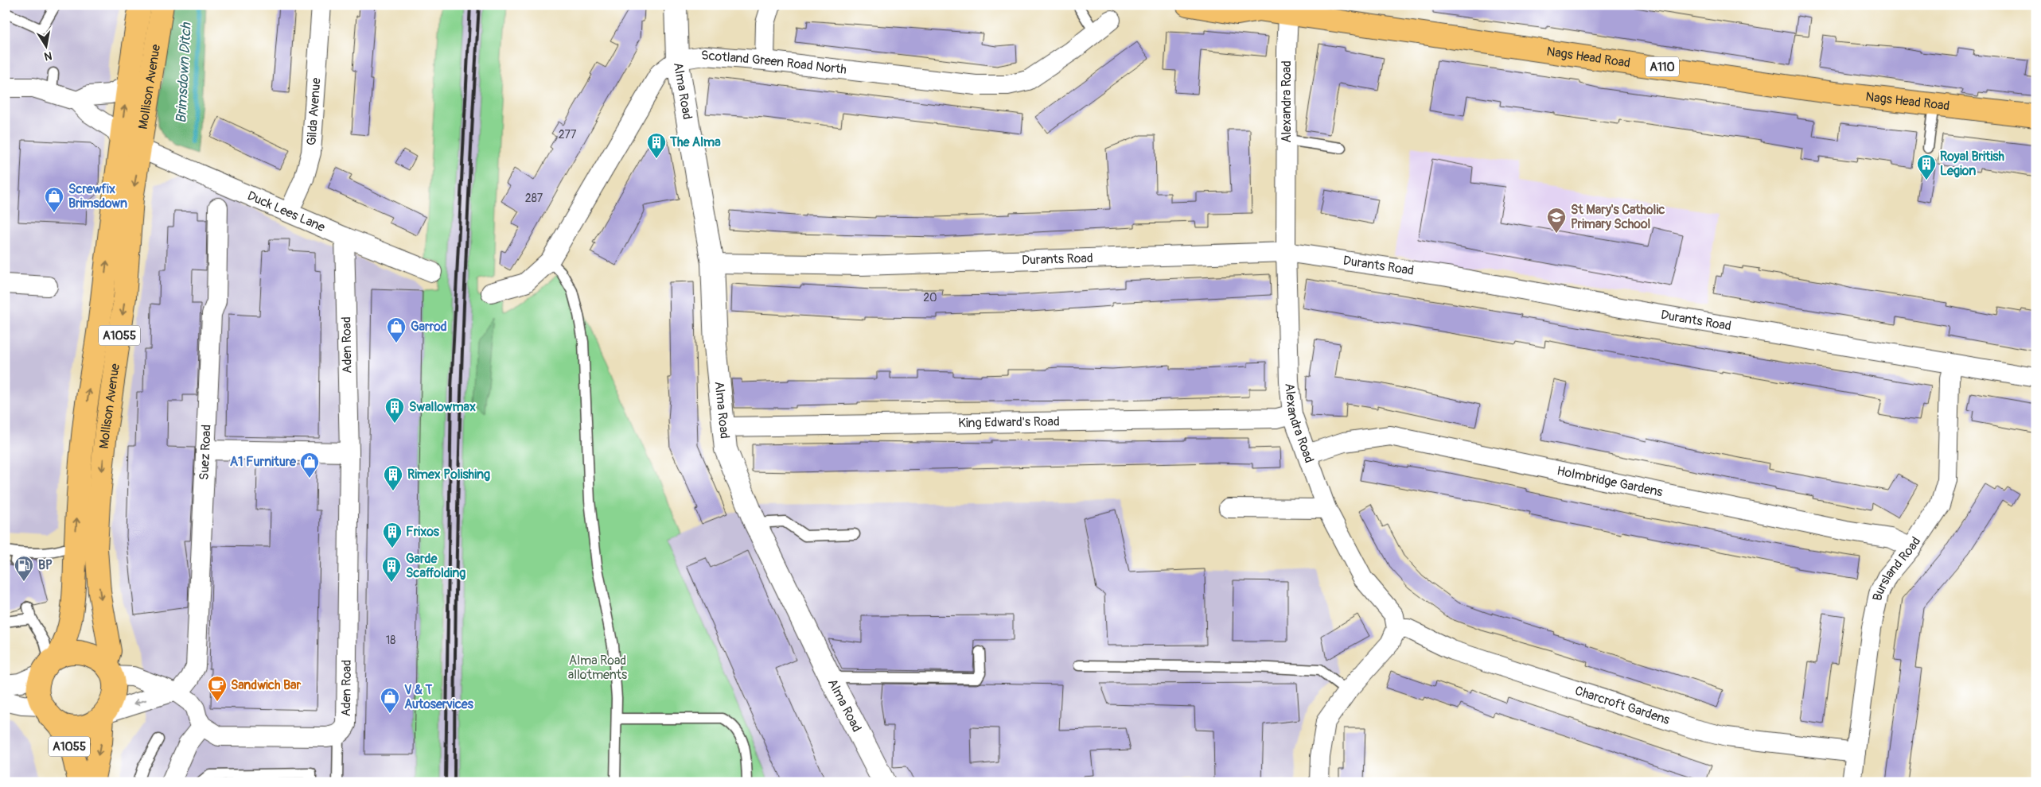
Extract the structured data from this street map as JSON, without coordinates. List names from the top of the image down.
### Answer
{
  "streets": {
    "main road": [
      "Nags Head Road",
      "A110",
      "Mollison Avenue",
      "A1055"
    ],
    "street": [
      "Scotland Green Road North",
      "Alma Road",
      "Alexandra Road",
      "Gilda Avenue",
      "Duck Lees Lane",
      "Durants Road",
      "Aden Road",
      "King Edward's Road",
      "Suez Road",
      "Holmbridge Gardens",
      "Bursland Road",
      "Charcroft Gardens"
    ]
  },
  "crossings": [
    ["Nags Head Road", "A110"],
    ["Nags Head Road", "Alexandra Road"],
    ["Scotland Green Road North", "Alma Road"],
    ["Mollison Avenue", "Duck Lees Lane"],
    ["Mollison Avenue", "A1055"],
    ["Alma Road", "Durants Road"],
    ["Alma Road", "King Edward's Road"],
    ["Alexandra Road", "Durants Road"],
    ["Alexandra Road", "King Edward's Road"],
    ["Alexandra Road", "Holmbridge Gardens"],
    ["Alexandra Road", "Charcroft Gardens"],
    ["Gilda Avenue", "Duck Lees Lane"],
    ["Duck Lees Lane", "Aden Road"],
    ["Durants Road", "Bursland Road"],
    ["Holmbridge Gardens", "Bursland Road"],
    ["Bursland Road", "Charcroft Gardens"]
  ],
  "water": ["Brimsdown Ditch"],
  "parks": ["Alma Road allotments"],
  "places": {
    "building": [
      "The Alma",
      "Royal British Legion",
      "Swallowmax",
      "Rimex Polishing",
      "Frixos",
      "Garde Scaffolding"
    ],
    "shop": [
      "Screwfix Brimsdown",
      "Garrod",
      "A1 Furniture",
      "V & T Autoservices"
    ],
    "school or university": ["St Mary's Catholic Primary School"],
    "fuel station": ["BP"],
    "cafe": ["Sandwich Bar"]
  },
  "house_numbers": [
    "277",
    "287",
    "20",
    "18"
  ],
  "north": "bottom"
}
